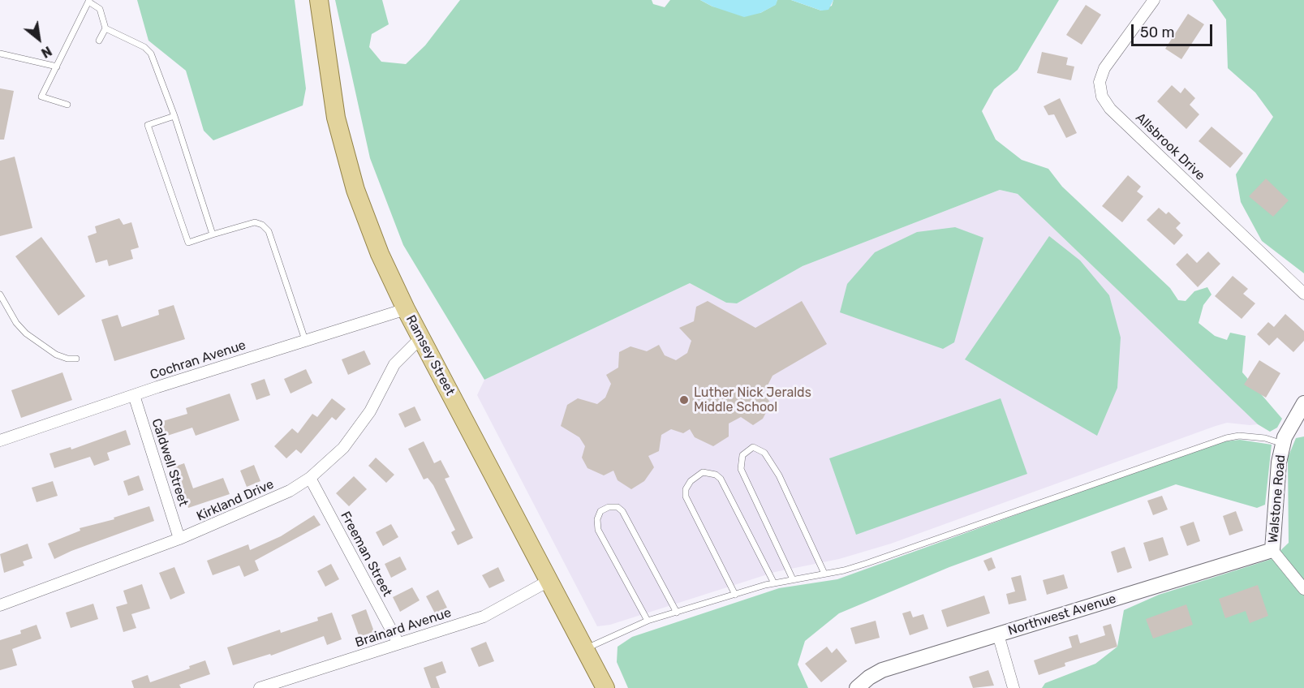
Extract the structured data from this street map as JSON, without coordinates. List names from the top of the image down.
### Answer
{
  "streets": {
    "main road": ["Ramsey Street"],
    "street": [
      "Allsbrook Drive",
      "Cochran Avenue",
      "Caldwell Street",
      "Walstone Road",
      "Kirkland Drive",
      "Freeman Street",
      "Northwest Avenue",
      "Brainard Avenue"
    ]
  },
  "crossings": [
    ["Ramsey Street", "Cochran Avenue"],
    ["Ramsey Street", "Kirkland Drive"],
    ["Ramsey Street", "Brainard Avenue"],
    ["Cochran Avenue", "Caldwell Street"],
    ["Caldwell Street", "Kirkland Drive"],
    ["Walstone Road", "Northwest Avenue"],
    ["Kirkland Drive", "Freeman Street"],
    ["Freeman Street", "Brainard Avenue"]
  ],
  "places": ["Luther Nick Jeralds Middle School"],
  "scale_bar": "50 m",
  "north": "bottom right"
}
